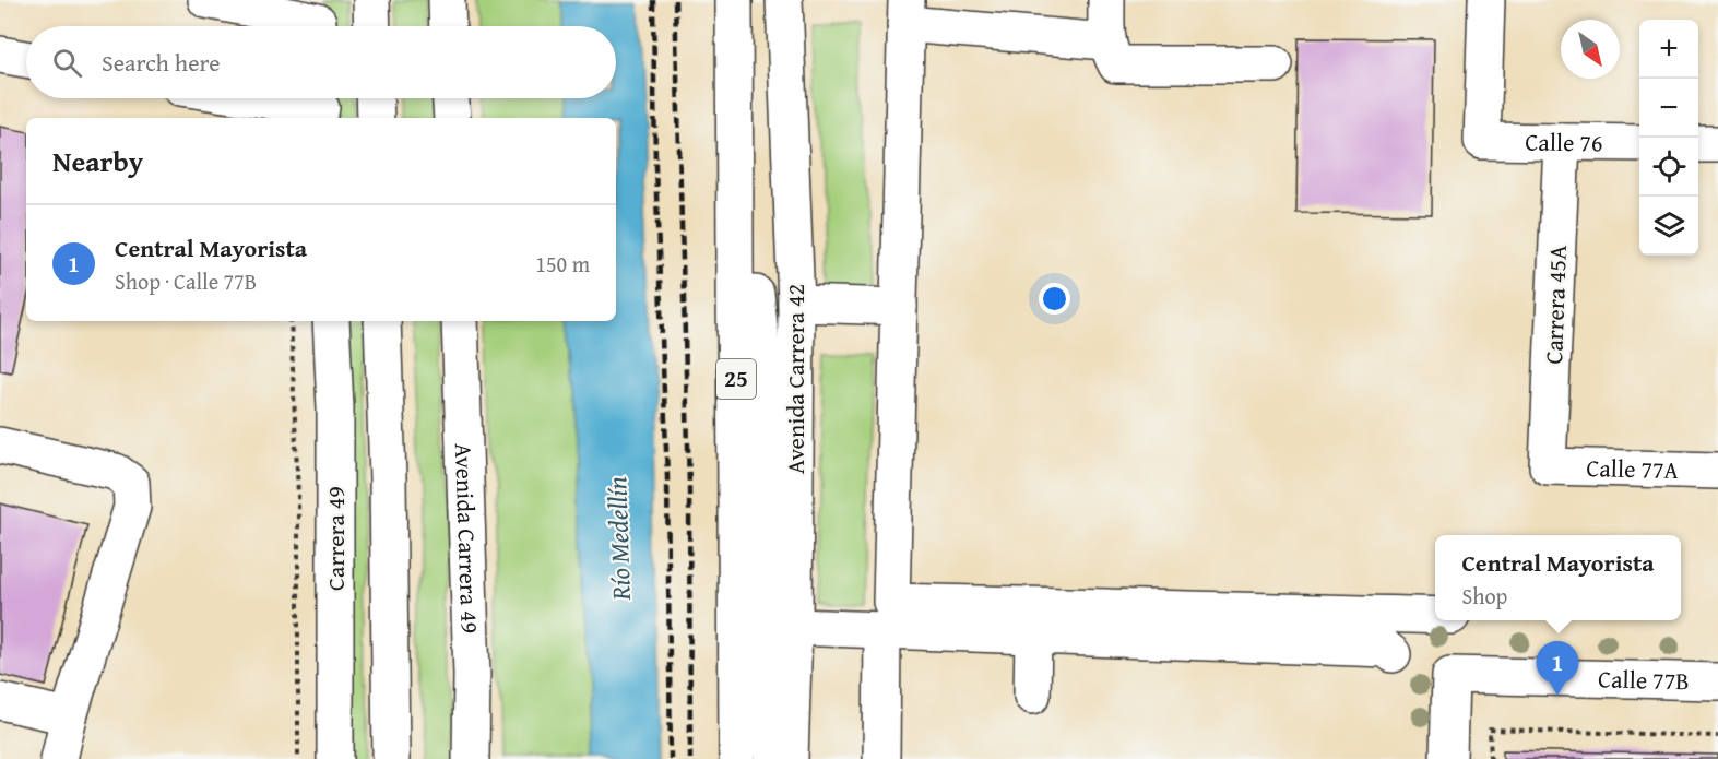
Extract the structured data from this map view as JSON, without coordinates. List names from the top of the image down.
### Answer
{
  "streets": {
    "main road": [
      "Calle 76",
      "Carrera 45A",
      "25",
      "Avenida Carrera 42",
      "Calle 77A",
      "Carrera 49",
      "Avenida Carrera 49",
      "Calle 77B"
    ]
  },
  "crossings": [
    ["Calle 76", "Carrera 45A"],
    ["Carrera 45A", "Calle 77A"]
  ],
  "water": ["Río Medellín"],
  "north": "bottom right",
  "page": {
    "map_buttons": ["+", "−"],
    "search": "Search here",
    "heading": "Nearby",
    "list": [
      {
        "mark": "1",
        "name": "Central Mayorista",
        "note": "Shop · Calle 77B",
        "value": "150 m"
      }
    ],
    "popup": ["Central Mayorista", "Shop"],
    "pins": "1"
  }
}
